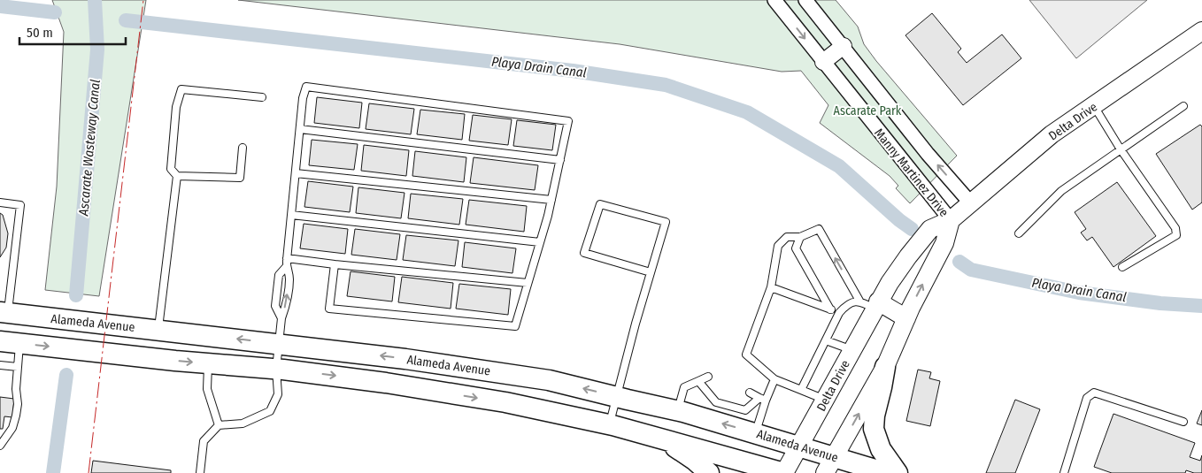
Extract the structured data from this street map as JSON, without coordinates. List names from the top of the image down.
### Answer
{
  "streets": {
    "main road": ["Delta Drive", "Alameda Avenue"],
    "street": ["Manny Martinez Drive"]
  },
  "crossings": [
    ["Delta Drive", "Manny Martinez Drive"],
    ["Delta Drive", "Alameda Avenue"]
  ],
  "water": ["Playa Drain Canal", "Ascarate Wasteway Canal"],
  "parks": ["Ascarate Park"],
  "scale_bar": "50 m"
}
